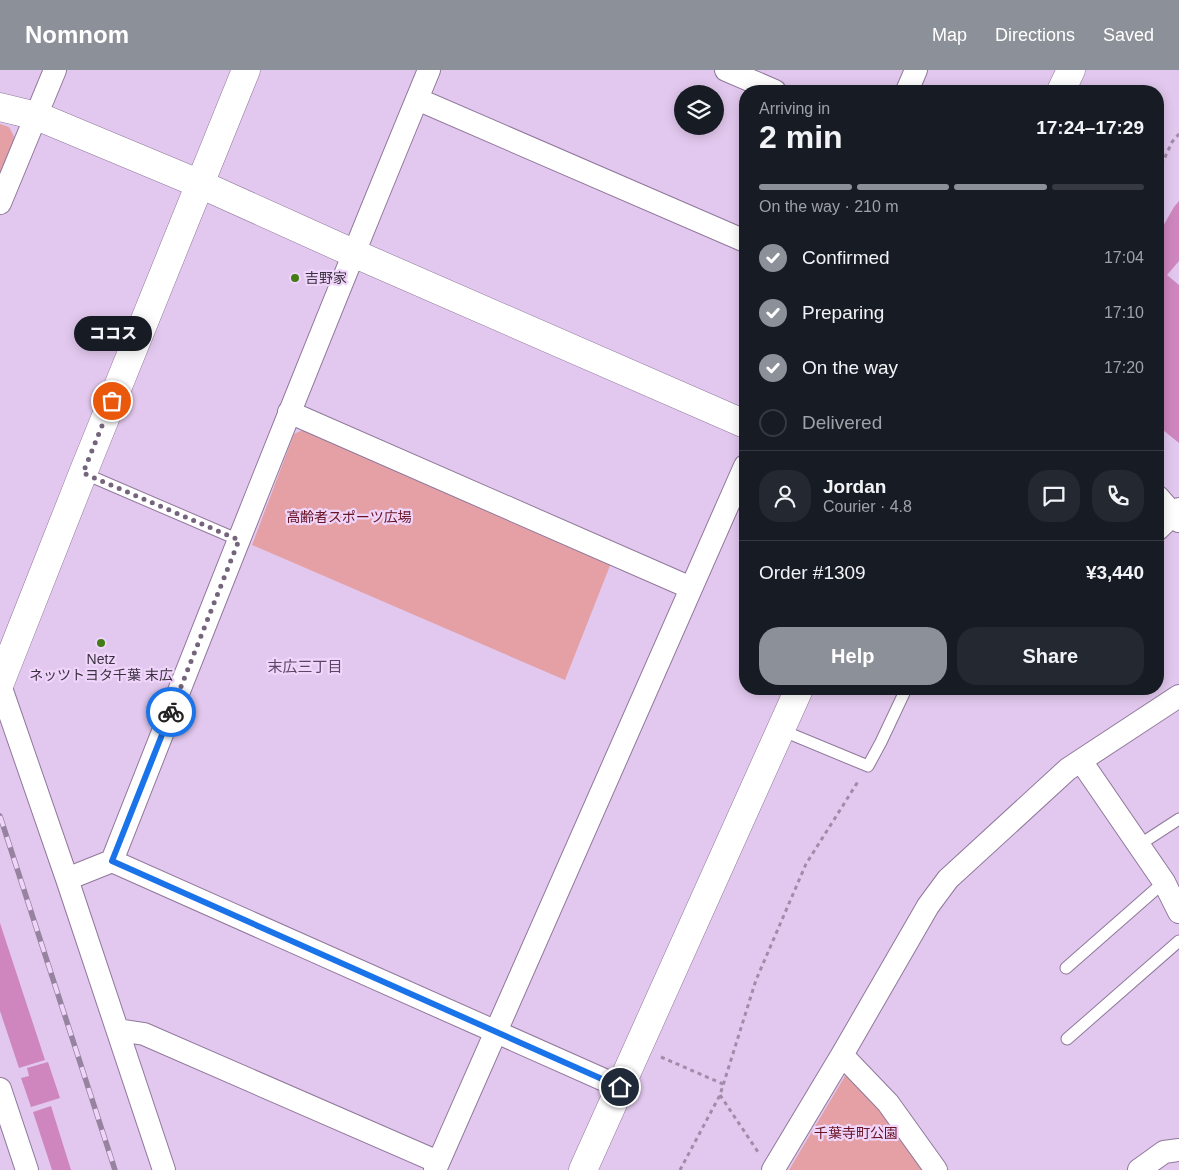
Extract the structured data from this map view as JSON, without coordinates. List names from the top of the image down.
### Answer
{
  "districts": ["末広三丁目"],
  "parks": ["高齢者スポーツ広場", "千葉寺町公園"],
  "places": ["吉野家", "ココス", "Netz ネッツトヨタ千葉 末広"],
  "page": {
    "header": "Nomnom",
    "nav": ["Map", "Directions", "Saved"],
    "heading": ["2 min", "Arriving in", "17:24–17:29"],
    "panel": [
      "Jordan",
      "Courier · 4.8",
      "Order #1309",
      "¥3,440"
    ],
    "bar": "On the way · 210 m",
    "list": [
      ["Confirmed", "17:04"],
      ["Preparing", "17:10"],
      ["On the way", "17:20"],
      "Delivered"
    ],
    "bubble": "ココス",
    "buttons": ["Help", "Share"]
  }
}
